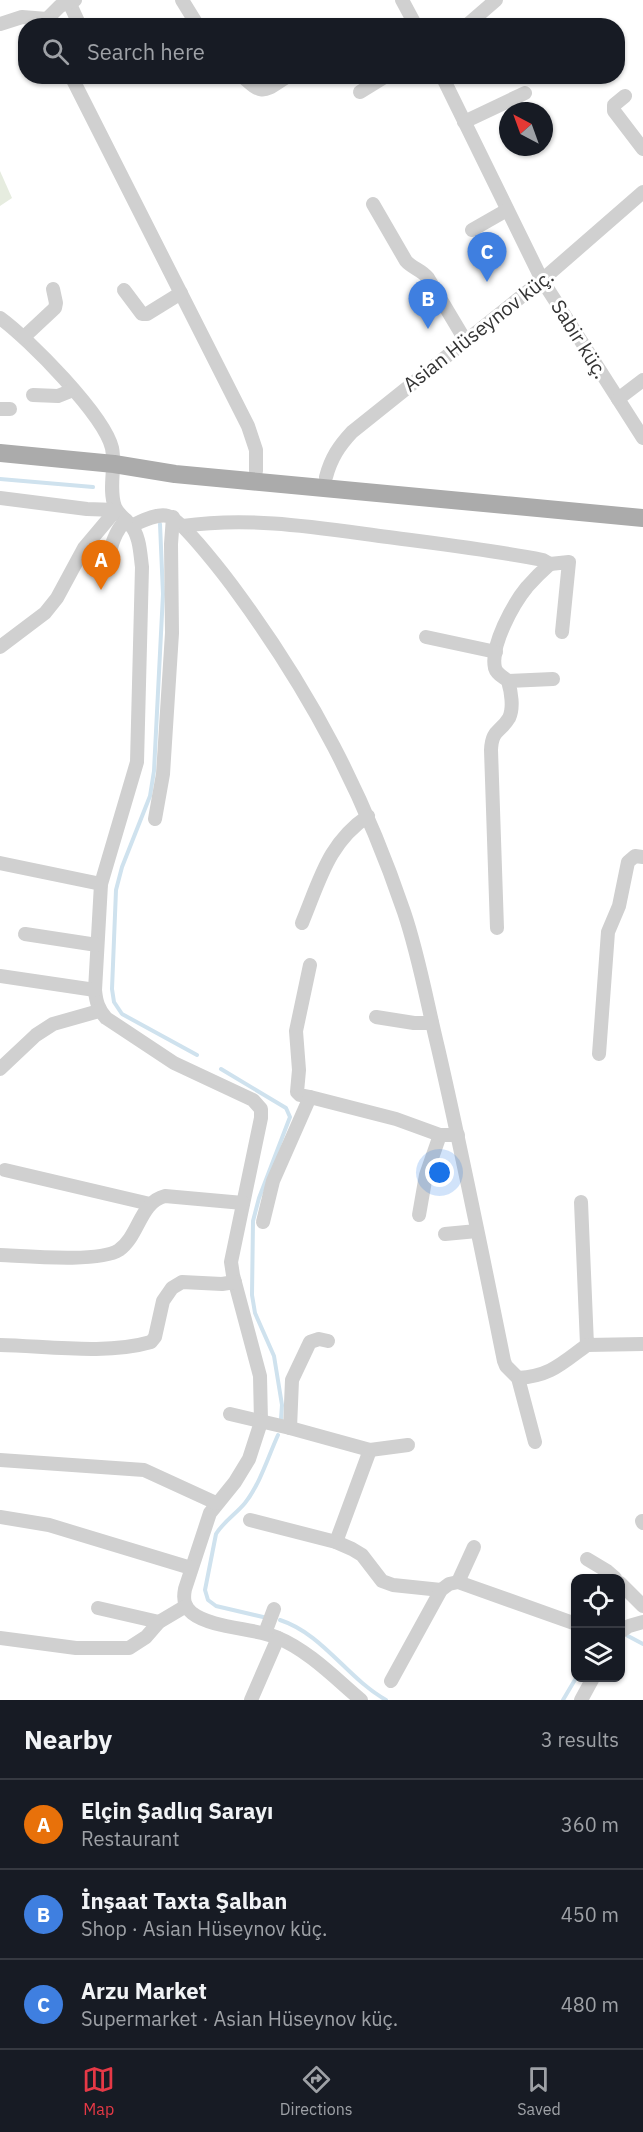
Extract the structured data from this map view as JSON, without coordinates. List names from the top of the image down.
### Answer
{
  "streets": {
    "street": ["Asian Hüseynov küç.", "Sabir küç."]
  },
  "crossings": [
    ["Asian Hüseynov küç.", "Sabir küç."]
  ],
  "north": "top left",
  "page": {
    "search": "Search here",
    "pins": ["C", "B", "A"],
    "heading": ["Nearby", "3 results"],
    "list": [
      {
        "mark": "A",
        "name": "Elçin Şadlıq Sarayı",
        "note": "Restaurant",
        "value": "360 m"
      },
      {
        "mark": "B",
        "name": "İnşaat Taxta Şalban",
        "note": "Shop · Asian Hüseynov küç.",
        "value": "450 m"
      },
      {
        "mark": "C",
        "name": "Arzu Market",
        "note": "Supermarket · Asian Hüseynov küç.",
        "value": "480 m"
      }
    ],
    "nav": ["Map", "Directions", "Saved"]
  }
}
